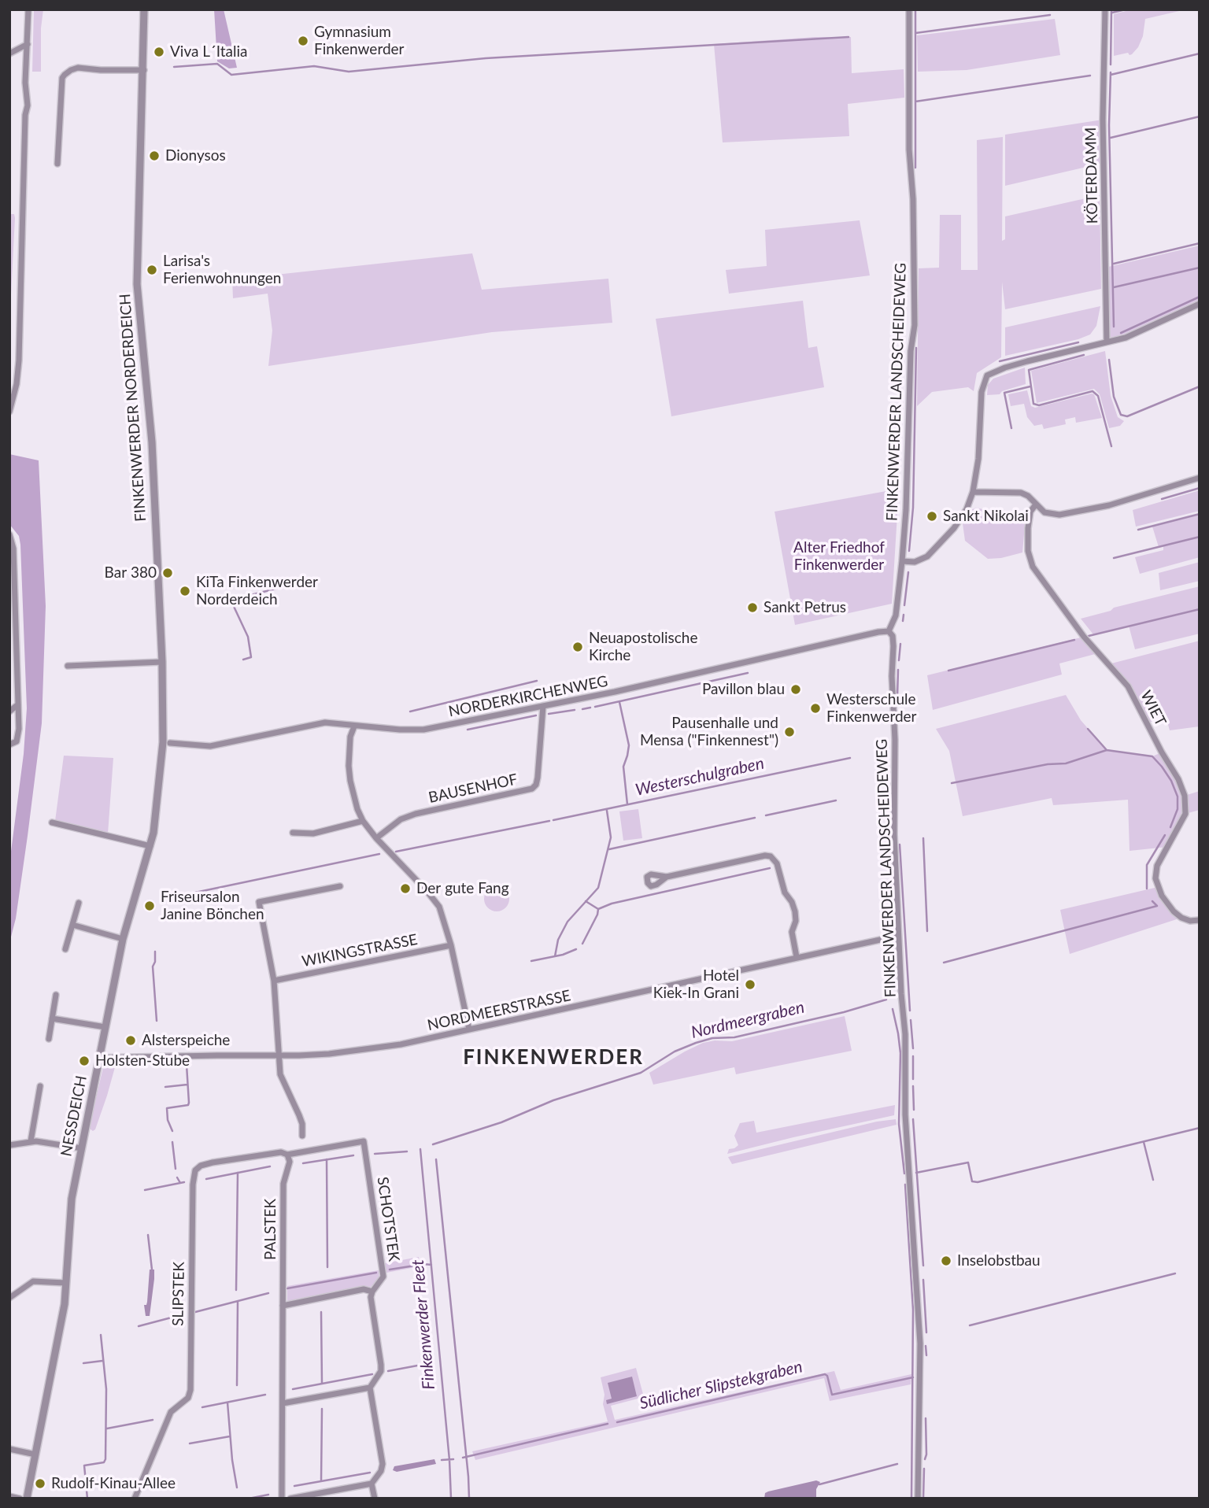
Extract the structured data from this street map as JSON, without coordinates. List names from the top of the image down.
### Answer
{
  "streets": {
    "street": [
      "KÖTERDAMM",
      "FINKENWERDER LANDSCHEIDEWEG",
      "FINKENWERDER NORDERDEICH",
      "NORDERKIRCHENWEG",
      "WIET",
      "BAUSENHOF",
      "WIKINGSTRASSE",
      "NORDMEERSTRASSE",
      "NESSDEICH",
      "SCHOTSTEK",
      "PALSTEK",
      "SLIPSTEK"
    ]
  },
  "crossings": [
    ["FINKENWERDER LANDSCHEIDEWEG", "NORDERKIRCHENWEG"],
    ["FINKENWERDER LANDSCHEIDEWEG", "NORDMEERSTRASSE"],
    ["FINKENWERDER NORDERDEICH", "NORDERKIRCHENWEG"],
    ["FINKENWERDER NORDERDEICH", "NESSDEICH"],
    ["NORDERKIRCHENWEG", "BAUSENHOF"],
    ["NORDERKIRCHENWEG", "NESSDEICH"],
    ["NORDMEERSTRASSE", "NESSDEICH"],
    ["SCHOTSTEK", "PALSTEK"],
    ["SCHOTSTEK", "SLIPSTEK"],
    ["PALSTEK", "SLIPSTEK"]
  ],
  "districts": ["FINKENWERDER"],
  "water": [
    "Westerschulgraben",
    "Nordmeergraben",
    "Finkenwerder Fleet",
    "Südlicher Slipstekgraben"
  ],
  "parks": ["Alter Friedhof Finkenwerder"],
  "places": [
    "Gymnasium Finkenwerder",
    "Viva L´Italia",
    "Dionysos",
    "Larisa's Ferienwohnungen",
    "Sankt Nikolai",
    "Bar 380",
    "KiTa Finkenwerder Norderdeich",
    "Sankt Petrus",
    "Neuapostolische Kirche",
    "Pavillon blau",
    "Westerschule Finkenwerder",
    "Pausenhalle und Mensa (\"Finkennest\")",
    "Der gute Fang",
    "Friseursalon Janine Bönchen",
    "Hotel Kiek-In Grani",
    "Alsterspeiche",
    "Holsten-Stube",
    "Inselobstbau",
    "Rudolf-Kinau-Allee"
  ]
}
